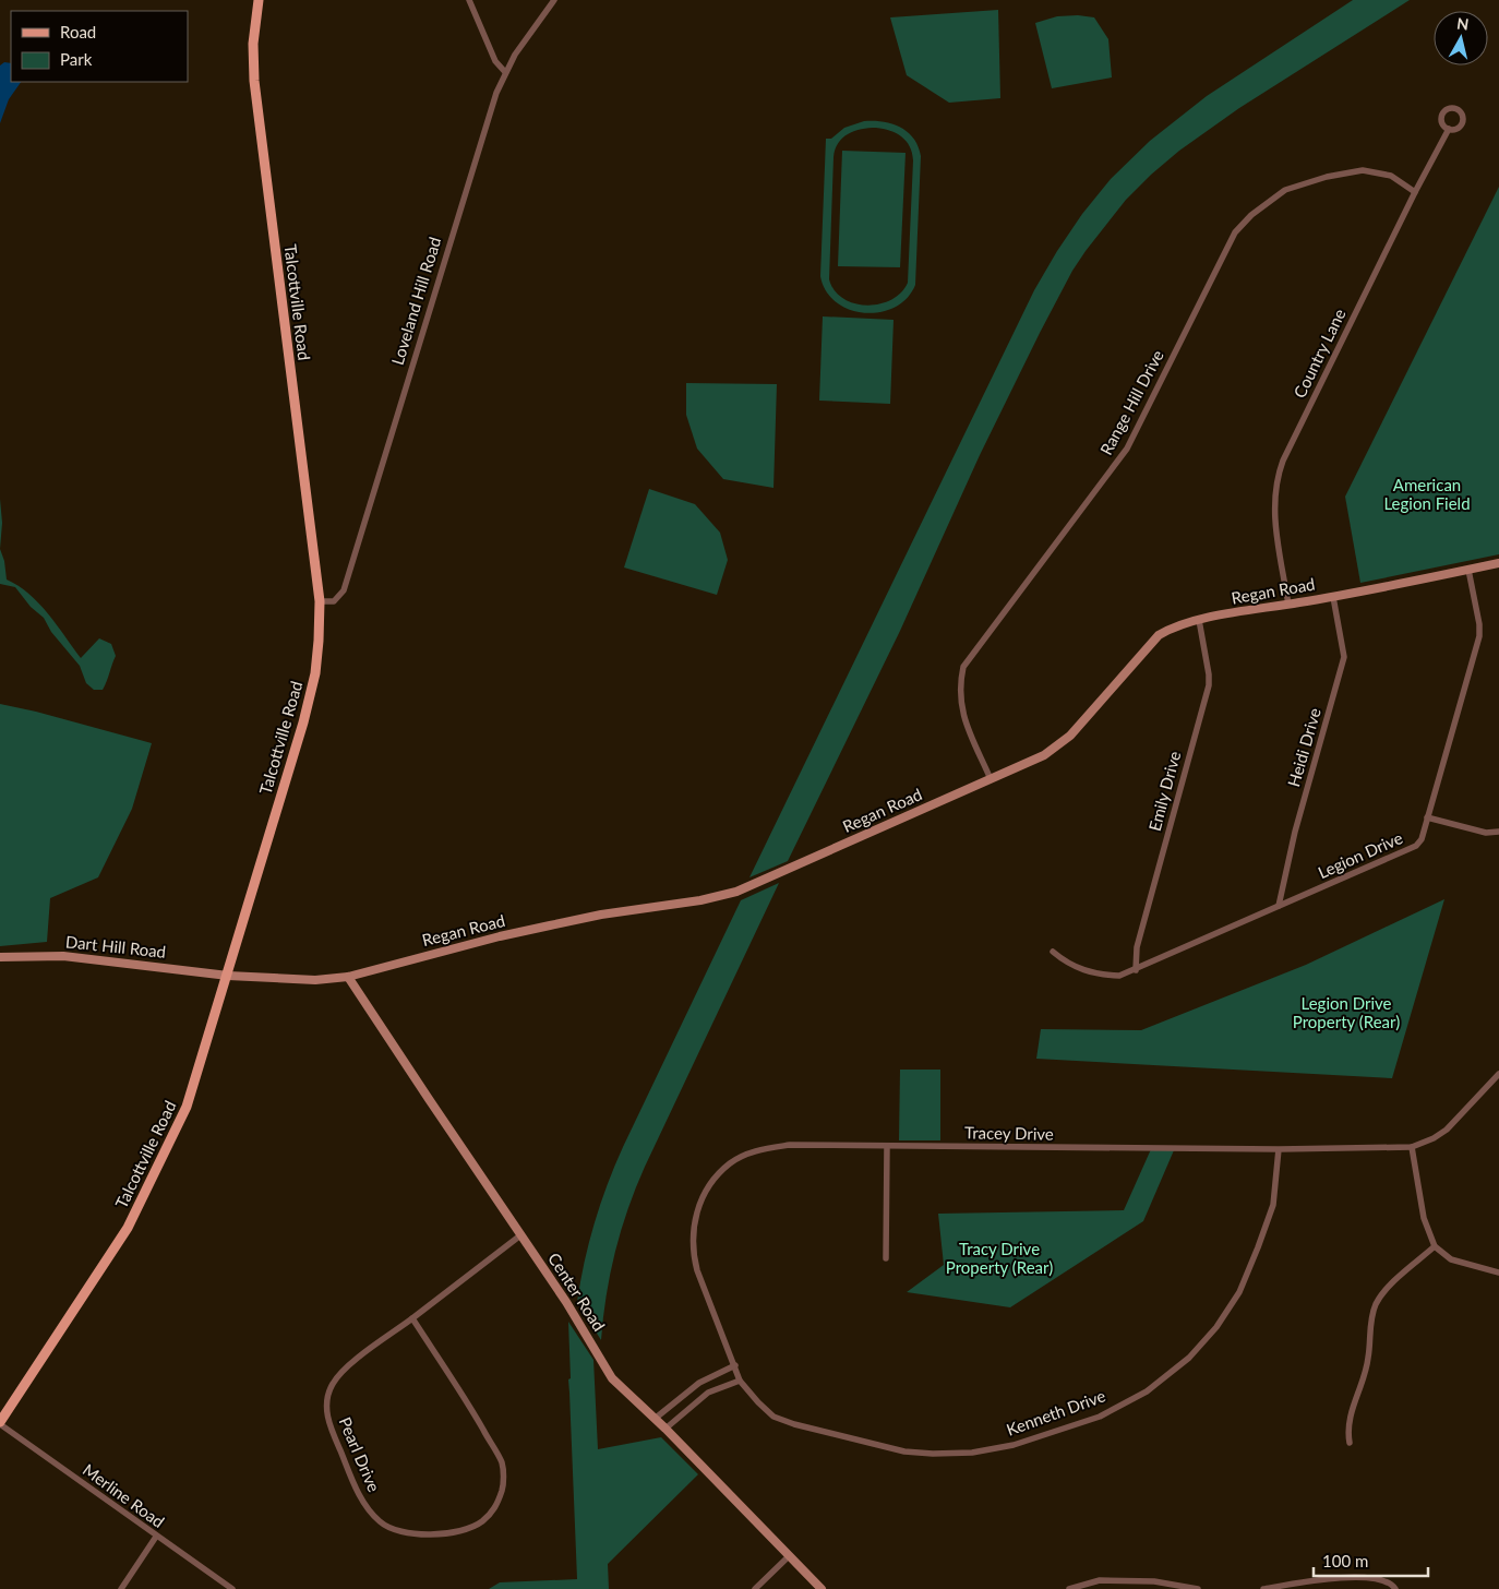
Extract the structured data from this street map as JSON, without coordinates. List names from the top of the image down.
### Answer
{
  "streets": {
    "main road": ["Talcottville Road"],
    "street": [
      "Loveland Hill Road",
      "Country Lane",
      "Range Hill Drive",
      "Regan Road",
      "Heidi Drive",
      "Emily Drive",
      "Legion Drive",
      "Dart Hill Road",
      "Tracey Drive",
      "Center Road",
      "Kenneth Drive",
      "Pearl Drive",
      "Merline Road"
    ]
  },
  "crossings": [
    ["Loveland Hill Road", "Talcottville Road"],
    ["Talcottville Road", "Regan Road"],
    ["Talcottville Road", "Dart Hill Road"],
    ["Talcottville Road", "Merline Road"],
    ["Country Lane", "Range Hill Drive"],
    ["Country Lane", "Regan Road"],
    ["Range Hill Drive", "Regan Road"],
    ["Regan Road", "Heidi Drive"],
    ["Regan Road", "Emily Drive"],
    ["Regan Road", "Legion Drive"],
    ["Regan Road", "Dart Hill Road"],
    ["Regan Road", "Center Road"],
    ["Heidi Drive", "Legion Drive"],
    ["Emily Drive", "Legion Drive"],
    ["Tracey Drive", "Kenneth Drive"],
    ["Center Road", "Pearl Drive"]
  ],
  "parks": ["American Legion Field", "Legion Drive Property (Rear)", "Tracy Drive Property (Rear)"],
  "legend": ["Road", "Park"],
  "scale_bar": "100 m",
  "north": "top"
}
